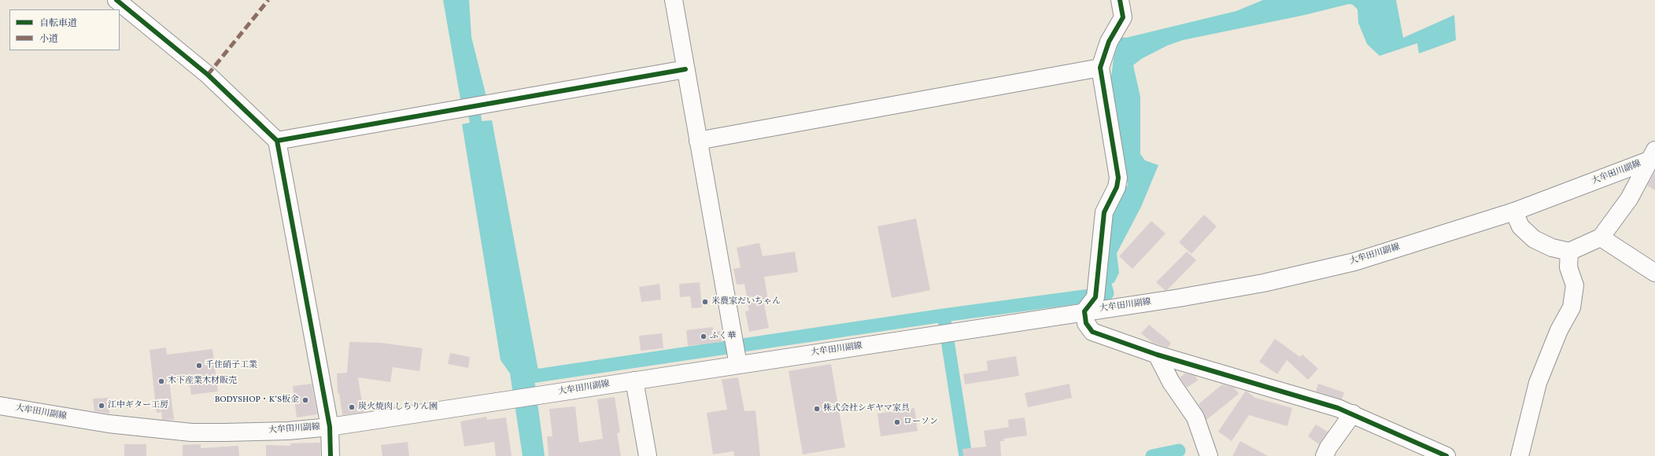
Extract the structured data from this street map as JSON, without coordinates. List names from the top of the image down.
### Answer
{
  "streets": {
    "street": ["大牟田川副線"]
  },
  "places": [
    "米農家だいちゃん",
    "ふく華",
    "千住硝子工業",
    "木下産業木材販売",
    "BODYSHOP・K’S板金",
    "江中ギター工房",
    "炭火焼肉 しちりん園",
    "株式会社シギヤマ家具",
    "ローソン"
  ],
  "legend": ["自転車道", "小道"]
}
